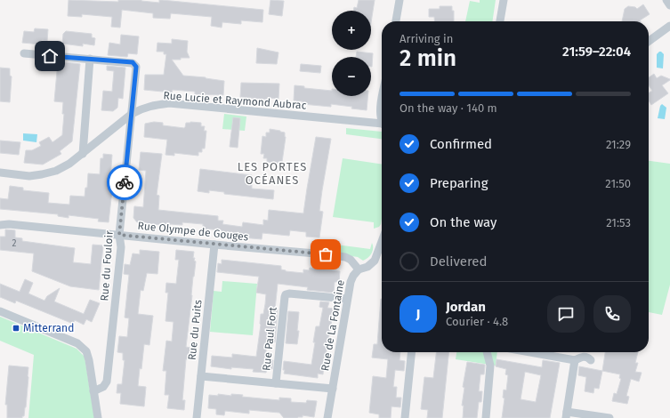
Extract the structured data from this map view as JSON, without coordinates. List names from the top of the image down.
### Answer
{
  "streets": {
    "street": [
      "Rue Lucie et Raymond Aubrac",
      "Rue Olympe de Gouges",
      "Rue du Fouloir",
      "Rue de La Fontaine",
      "Rue du Puits",
      "Rue Paul Fort"
    ]
  },
  "crossings": [
    ["Rue Lucie et Raymond Aubrac", "Rue du Fouloir"],
    ["Rue Olympe de Gouges", "Rue du Fouloir"],
    ["Rue Olympe de Gouges", "Rue de La Fontaine"],
    ["Rue Olympe de Gouges", "Rue du Puits"],
    ["Rue de La Fontaine", "Rue Paul Fort"]
  ],
  "districts": ["LES PORTES OCÉANES"],
  "places": {
    "transit": ["Mitterrand"]
  },
  "house_numbers": ["2"],
  "page": {
    "map_buttons": ["+", "−"],
    "heading": ["2 min", "Arriving in", "21:59–22:04"],
    "panel": ["Jordan", "Courier · 4.8"],
    "bar": "On the way · 140 m",
    "list": [
      ["Confirmed", "21:29"],
      ["Preparing", "21:50"],
      ["On the way", "21:53"],
      "Delivered"
    ],
    "round": "J"
  }
}
